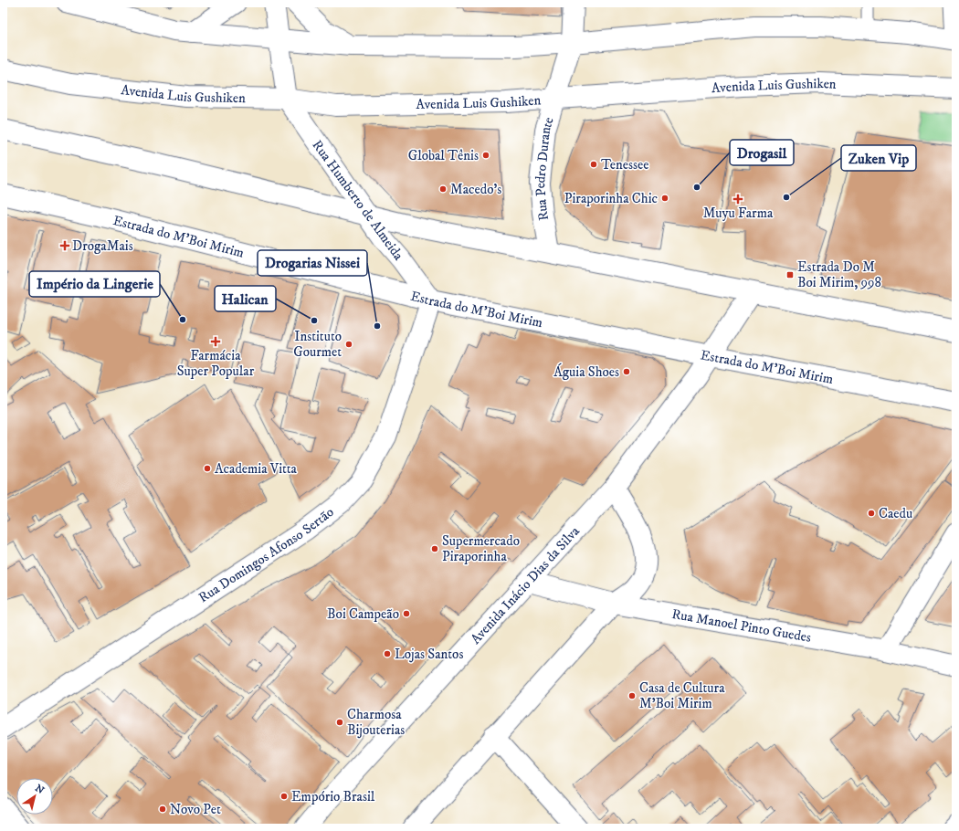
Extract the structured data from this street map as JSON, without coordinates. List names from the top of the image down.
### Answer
{
  "streets": {
    "main road": [
      "Avenida Luis Gushiken",
      "Rua Pedro Durante",
      "Rua Humberto de Almeida",
      "Estrada do M'Boi Mirim",
      "Rua Domingos Afonso Sertão",
      "Avenida Inácio Dias da Silva",
      "Rua Manoel Pinto Guedes"
    ]
  },
  "crossings": [
    ["Avenida Luis Gushiken", "Rua Pedro Durante"],
    ["Avenida Luis Gushiken", "Rua Humberto de Almeida"],
    ["Rua Humberto de Almeida", "Estrada do M'Boi Mirim"],
    ["Rua Humberto de Almeida", "Rua Domingos Afonso Sertão"],
    ["Estrada do M'Boi Mirim", "Rua Domingos Afonso Sertão"],
    ["Estrada do M'Boi Mirim", "Avenida Inácio Dias da Silva"],
    ["Avenida Inácio Dias da Silva", "Rua Manoel Pinto Guedes"]
  ],
  "places": {
    "other": [
      "Global Tênis",
      "Tenessee",
      "Drogasil",
      "Macedo's",
      "Zuken Vip",
      "Piraporinha Chic",
      "Império da Lingerie",
      "Halican",
      "Drogarias Nissei",
      "Instituto Gourmet",
      "Águia Shoes",
      "Academia Vitta",
      "Caedu",
      "Supermercado Piraporinha",
      "Boi Campeão",
      "Lojas Santos",
      "Casa de Cultura M'Boi Mirim",
      "Charmosa Bijouterias",
      "Empório Brasil",
      "Novo Pet"
    ],
    "health": ["Muyu Farma", "DrogaMais", "Farmácia Super Popular"],
    "transit": ["Estrada Do M Boi Mirim, 998"]
  },
  "north": "top right"
}
